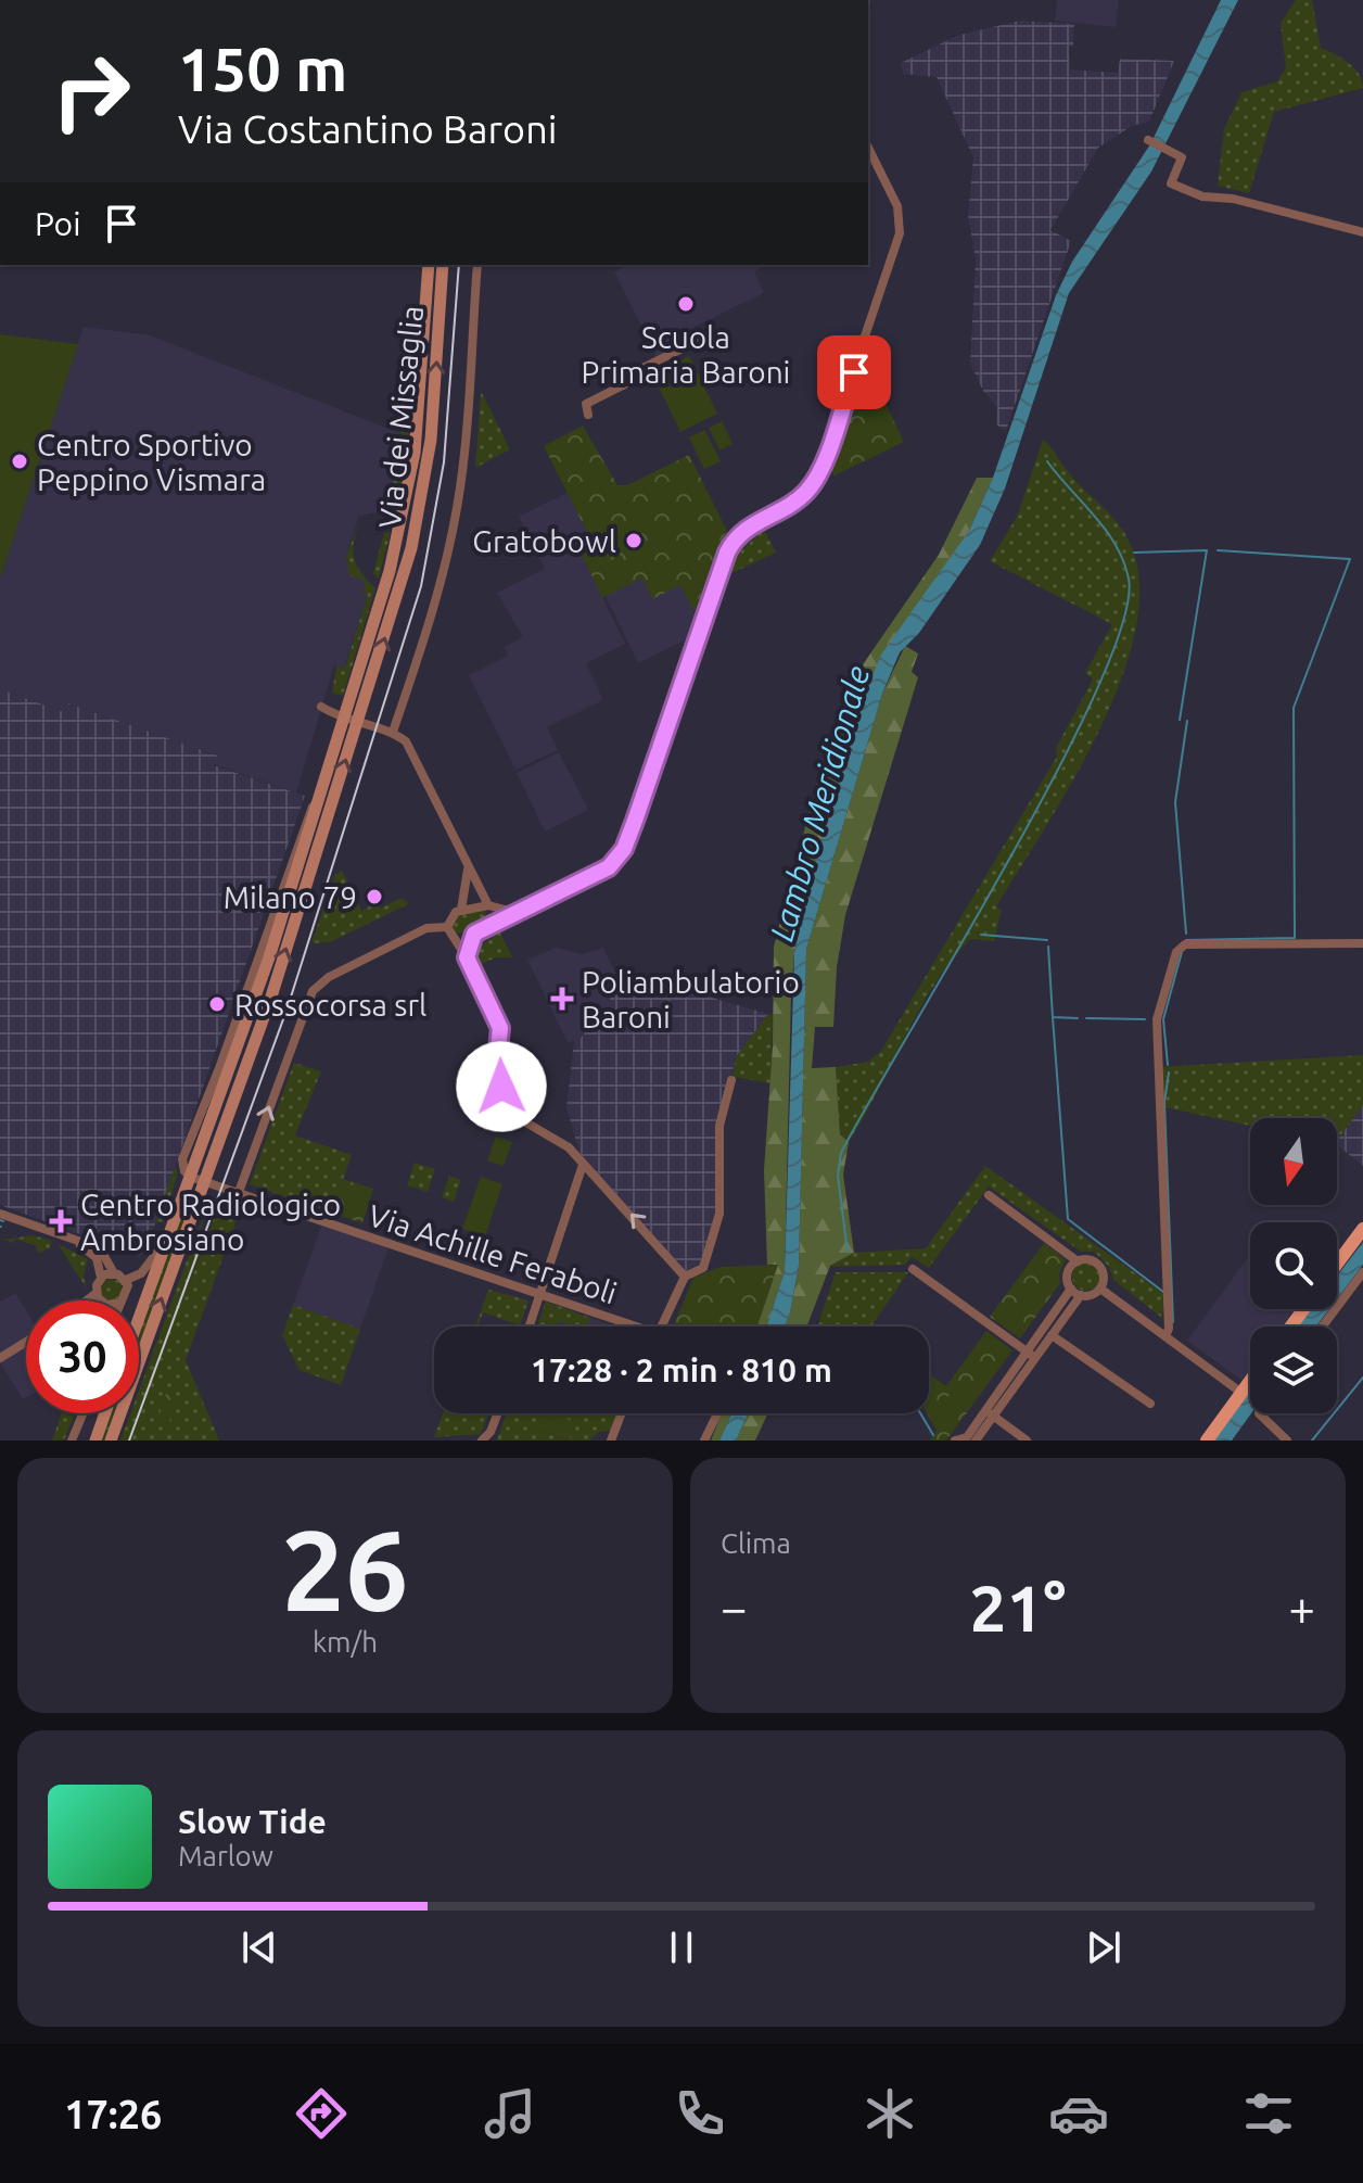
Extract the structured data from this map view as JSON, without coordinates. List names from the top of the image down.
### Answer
{
  "streets": {
    "main road": ["Via dei Missaglia"],
    "street": ["Via Achille Feraboli"]
  },
  "crossings": [
    ["Via dei Missaglia", "Via Achille Feraboli"]
  ],
  "water": ["Lambro Meridionale"],
  "places": {
    "other": [
      "Scuola Primaria Baroni",
      "Centro Sportivo Peppino Vismara",
      "Gratobowl",
      "Milano 79",
      "Rossocorsa srl"
    ],
    "health": ["Poliambulatorio Baroni", "Centro Radiologico Ambrosiano"]
  },
  "north": "bottom",
  "page": {
    "turn": ["150 m", "Via Costantino Baroni"],
    "then": "Poi",
    "limit": "30",
    "trip": "17:28 · 2 min · 810 m",
    "tile": [
      ["26", "km/h"],
      "Clima"
    ],
    "heat": ["−", "21°", "+"],
    "song": ["Slow Tide", "Marlow"],
    "tabs": "17:26"
  }
}
